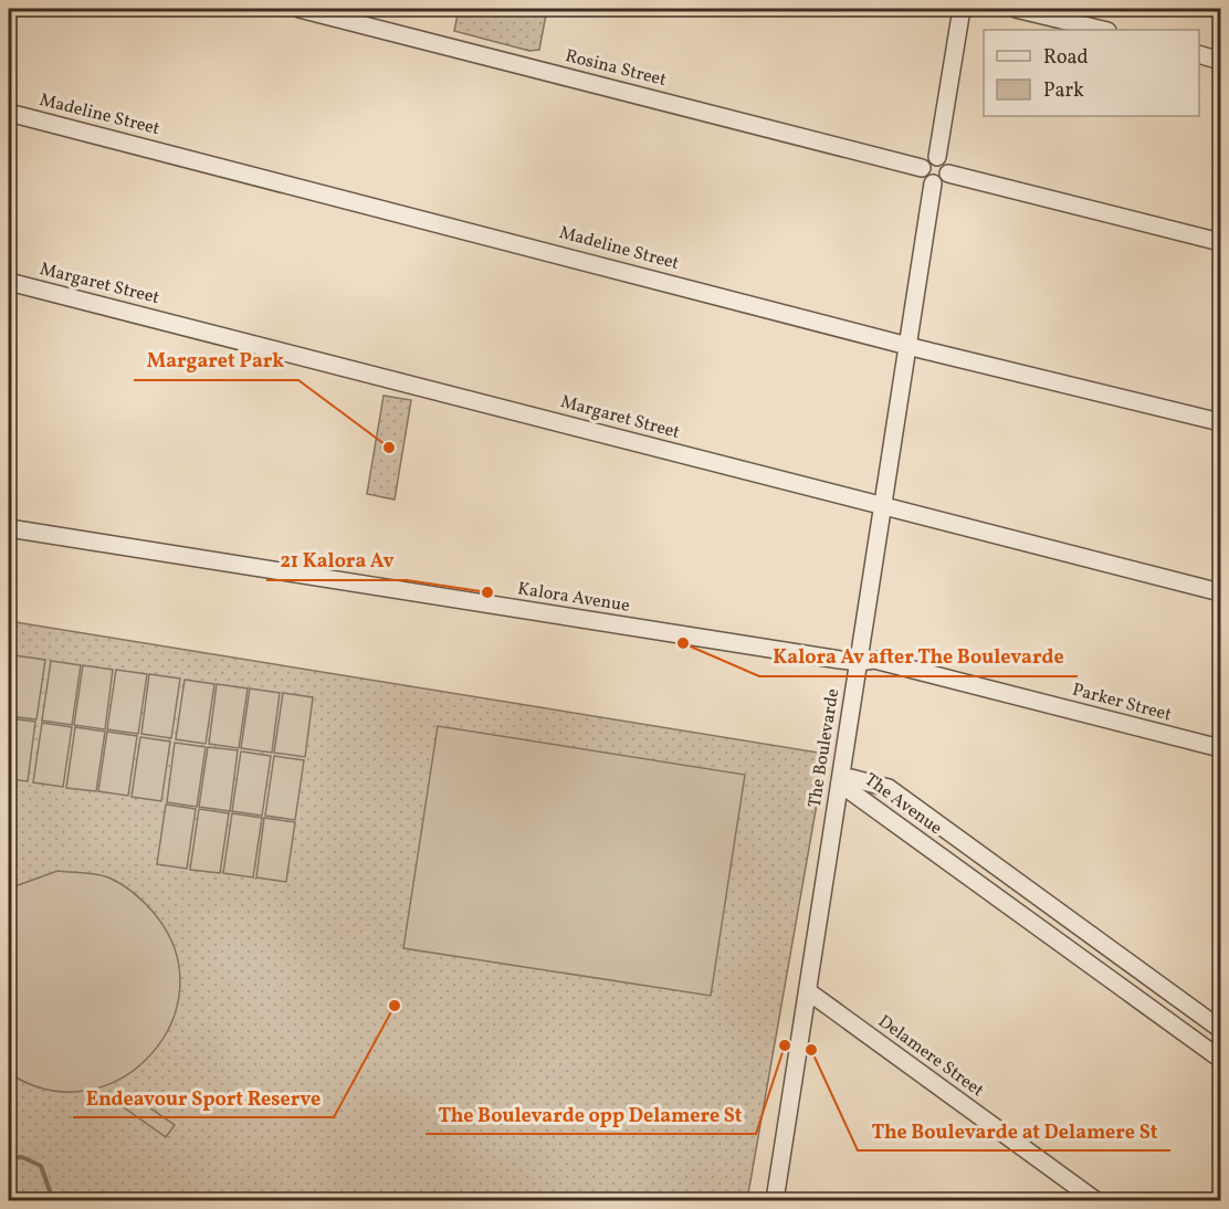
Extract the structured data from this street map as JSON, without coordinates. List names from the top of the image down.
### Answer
{
  "streets": {
    "street": [
      "Rosina Street",
      "Madeline Street",
      "Margaret Street",
      "Kalora Avenue",
      "Parker Street",
      "The Boulevarde",
      "The Avenue",
      "Delamere Street"
    ]
  },
  "crossings": [
    ["Rosina Street", "The Boulevarde"],
    ["Madeline Street", "The Boulevarde"],
    ["Margaret Street", "The Boulevarde"],
    ["Kalora Avenue", "Parker Street"],
    ["Kalora Avenue", "The Boulevarde"],
    ["Parker Street", "The Boulevarde"],
    ["The Boulevarde", "The Avenue"],
    ["The Boulevarde", "Delamere Street"]
  ],
  "places": [
    "Margaret Park",
    "21 Kalora Av",
    "Kalora Av after The Boulevarde",
    "Endeavour Sport Reserve",
    "The Boulevarde opp Delamere St",
    "The Boulevarde at Delamere St"
  ],
  "legend": ["Road", "Park"]
}
